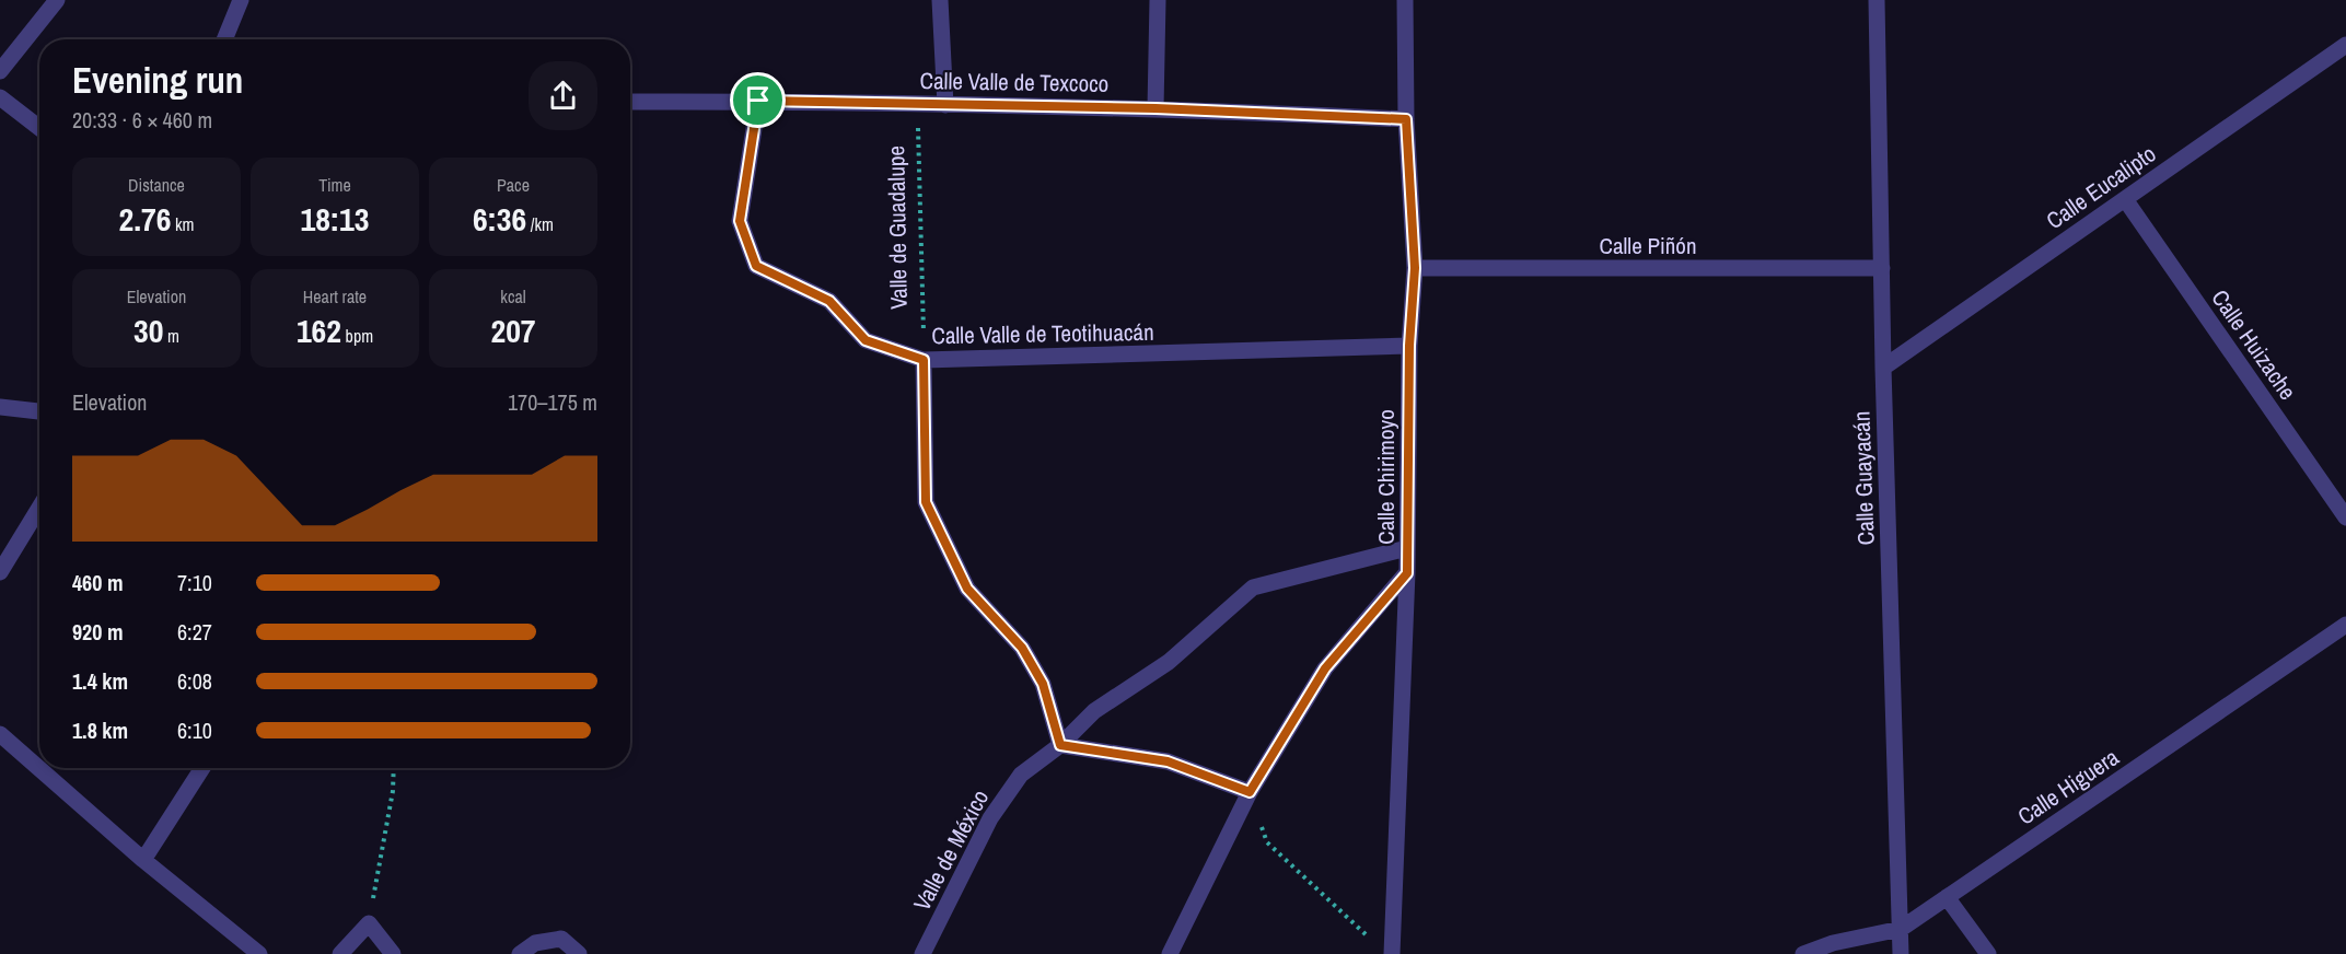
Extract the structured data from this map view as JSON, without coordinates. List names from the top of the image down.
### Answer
{
  "streets": {
    "street": [
      "Calle Valle de Texcoco",
      "Calle Eucalipto",
      "Calle Piñón",
      "Calle Valle de Teotihuacán",
      "Calle Huizache",
      "Calle Chirimoyo",
      "Calle Guayacán",
      "Calle Higuera",
      "Valle de México"
    ],
    "path": ["Valle de Guadalupe"]
  },
  "crossings": [
    ["Calle Valle de Texcoco", "Valle de Guadalupe"],
    ["Calle Valle de Texcoco", "Calle Valle de Teotihuacán"],
    ["Calle Valle de Texcoco", "Calle Chirimoyo"],
    ["Calle Eucalipto", "Calle Huizache"],
    ["Calle Eucalipto", "Calle Guayacán"],
    ["Valle de Guadalupe", "Calle Valle de Teotihuacán"],
    ["Calle Piñón", "Calle Chirimoyo"],
    ["Calle Piñón", "Calle Guayacán"],
    ["Calle Valle de Teotihuacán", "Calle Chirimoyo"],
    ["Calle Chirimoyo", "Valle de México"],
    ["Calle Guayacán", "Calle Higuera"]
  ],
  "page": {
    "heading": ["Evening run", "20:33 · 6 × 460 m"],
    "stats": [
      ["Distance", "2.76 km"],
      ["Time", "18:13"],
      ["Pace", "6:36 /km"],
      ["Elevation", "30 m"],
      ["Heart rate", "162 bpm"],
      ["kcal", "207"]
    ],
    "chart": ["Elevation", "170–175 m"],
    "list": [
      {
        "name": "460 m",
        "note": "7:10"
      },
      {
        "name": "920 m",
        "note": "6:27"
      },
      {
        "name": "1.4 km",
        "note": "6:08"
      },
      {
        "name": "1.8 km",
        "note": "6:10"
      }
    ]
  }
}
